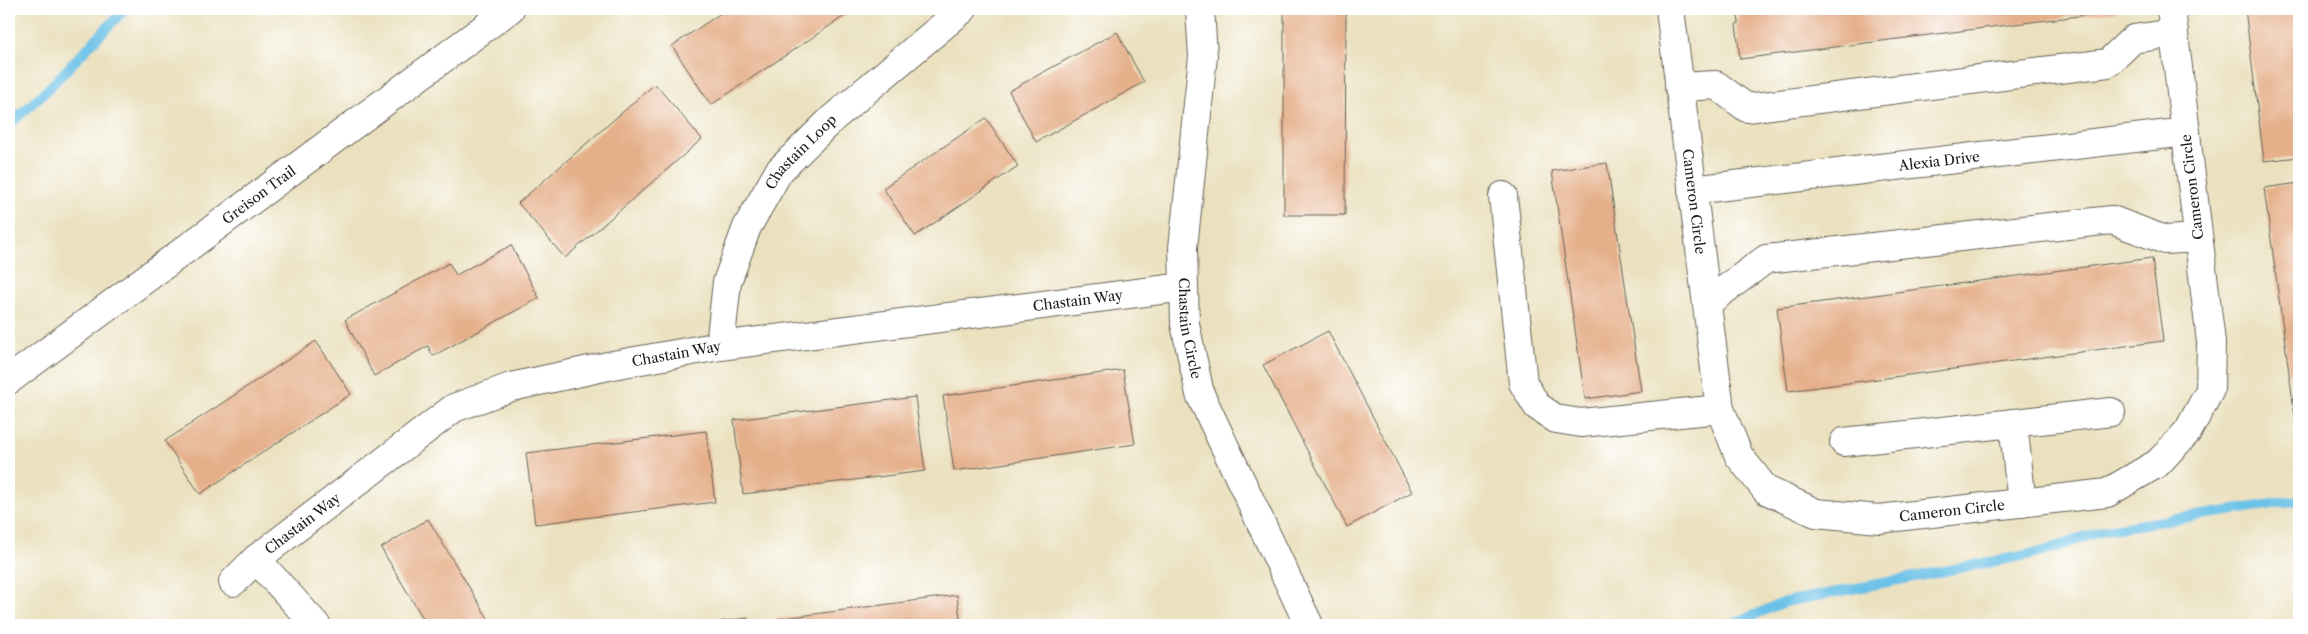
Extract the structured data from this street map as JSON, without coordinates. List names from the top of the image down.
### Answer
{
  "streets": {
    "street": [
      "Chastain Loop",
      "Alexia Drive",
      "Cameron Circle",
      "Greison Trail",
      "Chastain Way",
      "Chastain Circle"
    ]
  },
  "crossings": [
    ["Chastain Loop", "Chastain Way"],
    ["Alexia Drive", "Cameron Circle"],
    ["Chastain Way", "Chastain Circle"]
  ]
}
